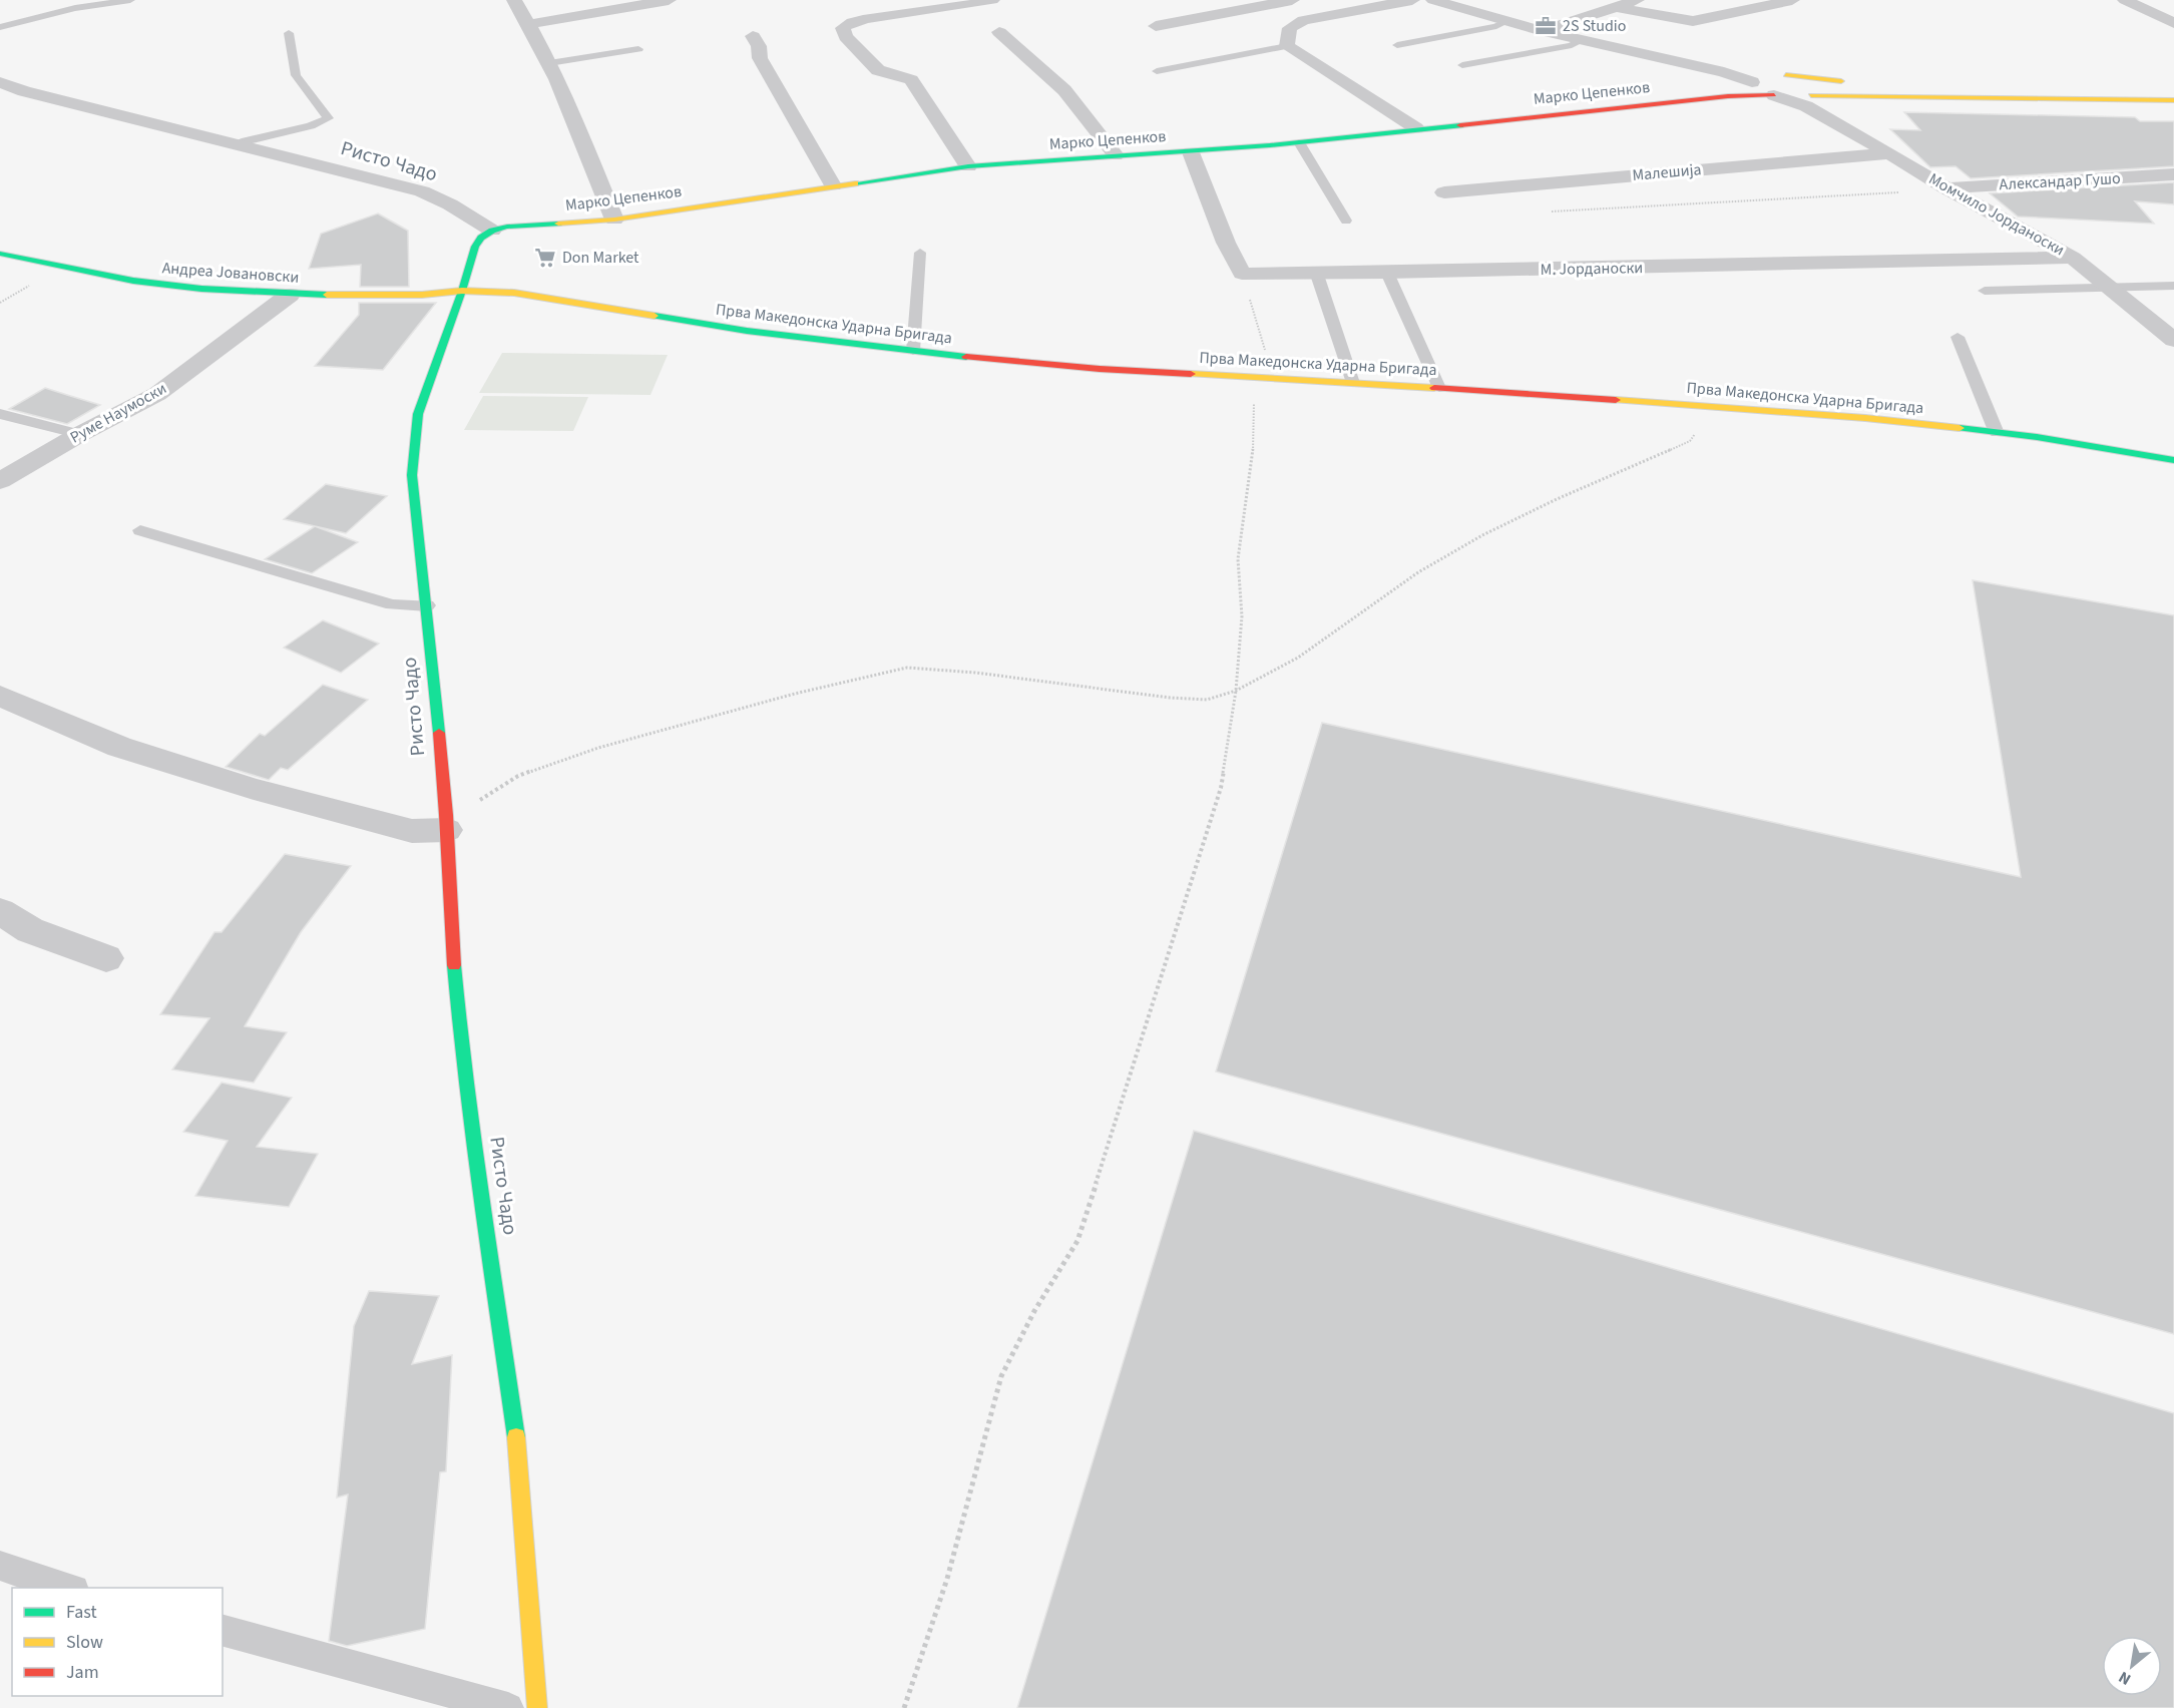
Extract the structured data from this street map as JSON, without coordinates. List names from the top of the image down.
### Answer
{
  "streets": {
    "street": [
      "Марко Цепенков",
      "Ристо Чадо",
      "Малешија",
      "Александар Гушо",
      "Момчило Јорданоски",
      "М. Јорданоски",
      "Андреа Јовановски",
      "Прва Македонска Ударна Бригада",
      "Руме Наумоски"
    ]
  },
  "crossings": [
    ["Марко Цепенков", "Ристо Чадо"],
    ["Ристо Чадо", "Андреа Јовановски"],
    ["Ристо Чадо", "Прва Македонска Ударна Бригада"],
    ["Малешија", "Момчило Јорданоски"],
    ["Александар Гушо", "Момчило Јорданоски"],
    ["Момчило Јорданоски", "М. Јорданоски"],
    ["Андреа Јовановски", "Прва Македонска Ударна Бригада"],
    ["Андреа Јовановски", "Руме Наумоски"]
  ],
  "places": {
    "office": ["2S Studio"],
    "supermarket": ["Don Market"]
  },
  "legend": ["Fast", "Slow", "Jam"],
  "north": "bottom left"
}
